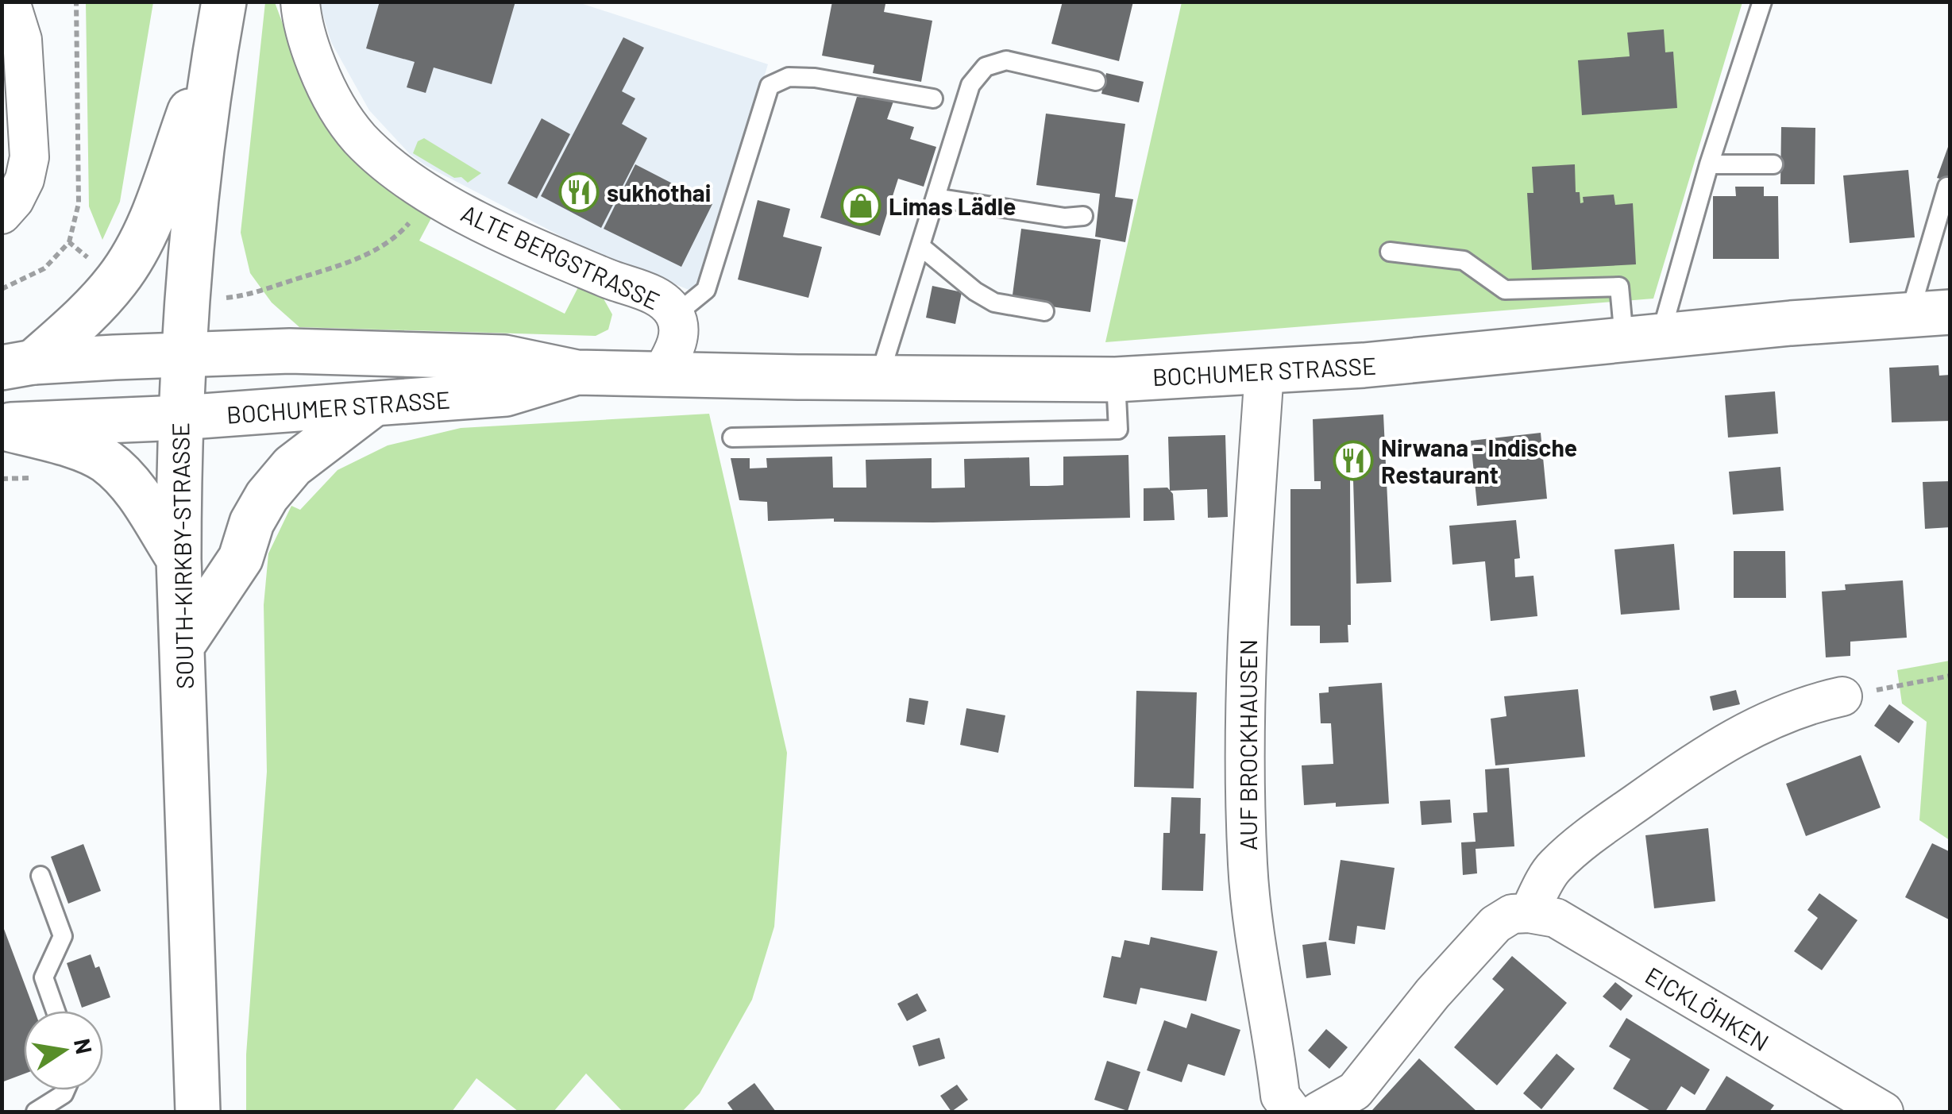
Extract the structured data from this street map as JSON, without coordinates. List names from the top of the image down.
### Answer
{
  "streets": {
    "main road": ["BOCHUMER STRASSE", "SOUTH-KIRKBY-STRASSE"],
    "street": ["ALTE BERGSTRASSE", "AUF BROCKHAUSEN", "EICKLÖHKEN"]
  },
  "crossings": [
    ["ALTE BERGSTRASSE", "BOCHUMER STRASSE"],
    ["BOCHUMER STRASSE", "SOUTH-KIRKBY-STRASSE"],
    ["BOCHUMER STRASSE", "AUF BROCKHAUSEN"]
  ],
  "places": {
    "restaurant": ["sukhothai", "Nirwana - Indische Restaurant"],
    "shop": ["Limas Lädle"]
  },
  "north": "right"
}
